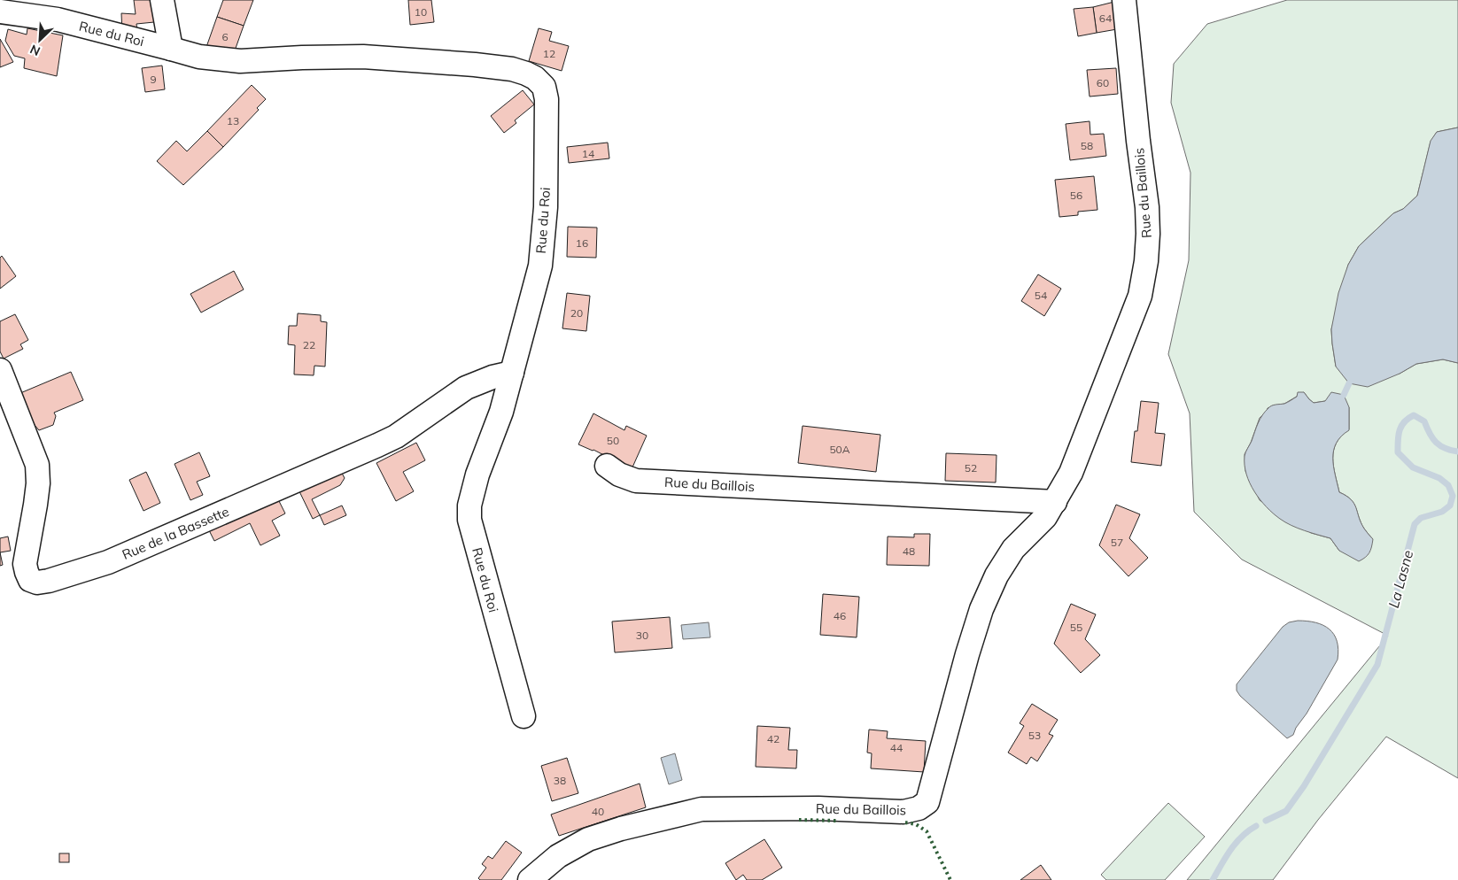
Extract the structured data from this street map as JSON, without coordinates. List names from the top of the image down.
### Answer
{
  "streets": {
    "street": ["Rue du Roi", "Rue du Baillois", "Rue de la Bassette"]
  },
  "crossings": [
    ["Rue du Roi", "Rue de la Bassette"]
  ],
  "water": ["La Lasne"],
  "house_numbers": [
    "10",
    "64",
    "6",
    "12",
    "9",
    "60",
    "13",
    "58",
    "14",
    "56",
    "16",
    "54",
    "20",
    "22",
    "50",
    "50A",
    "52",
    "57",
    "48",
    "46",
    "55",
    "30",
    "53",
    "42",
    "44",
    "38",
    "40"
  ],
  "north": "bottom left"
}
